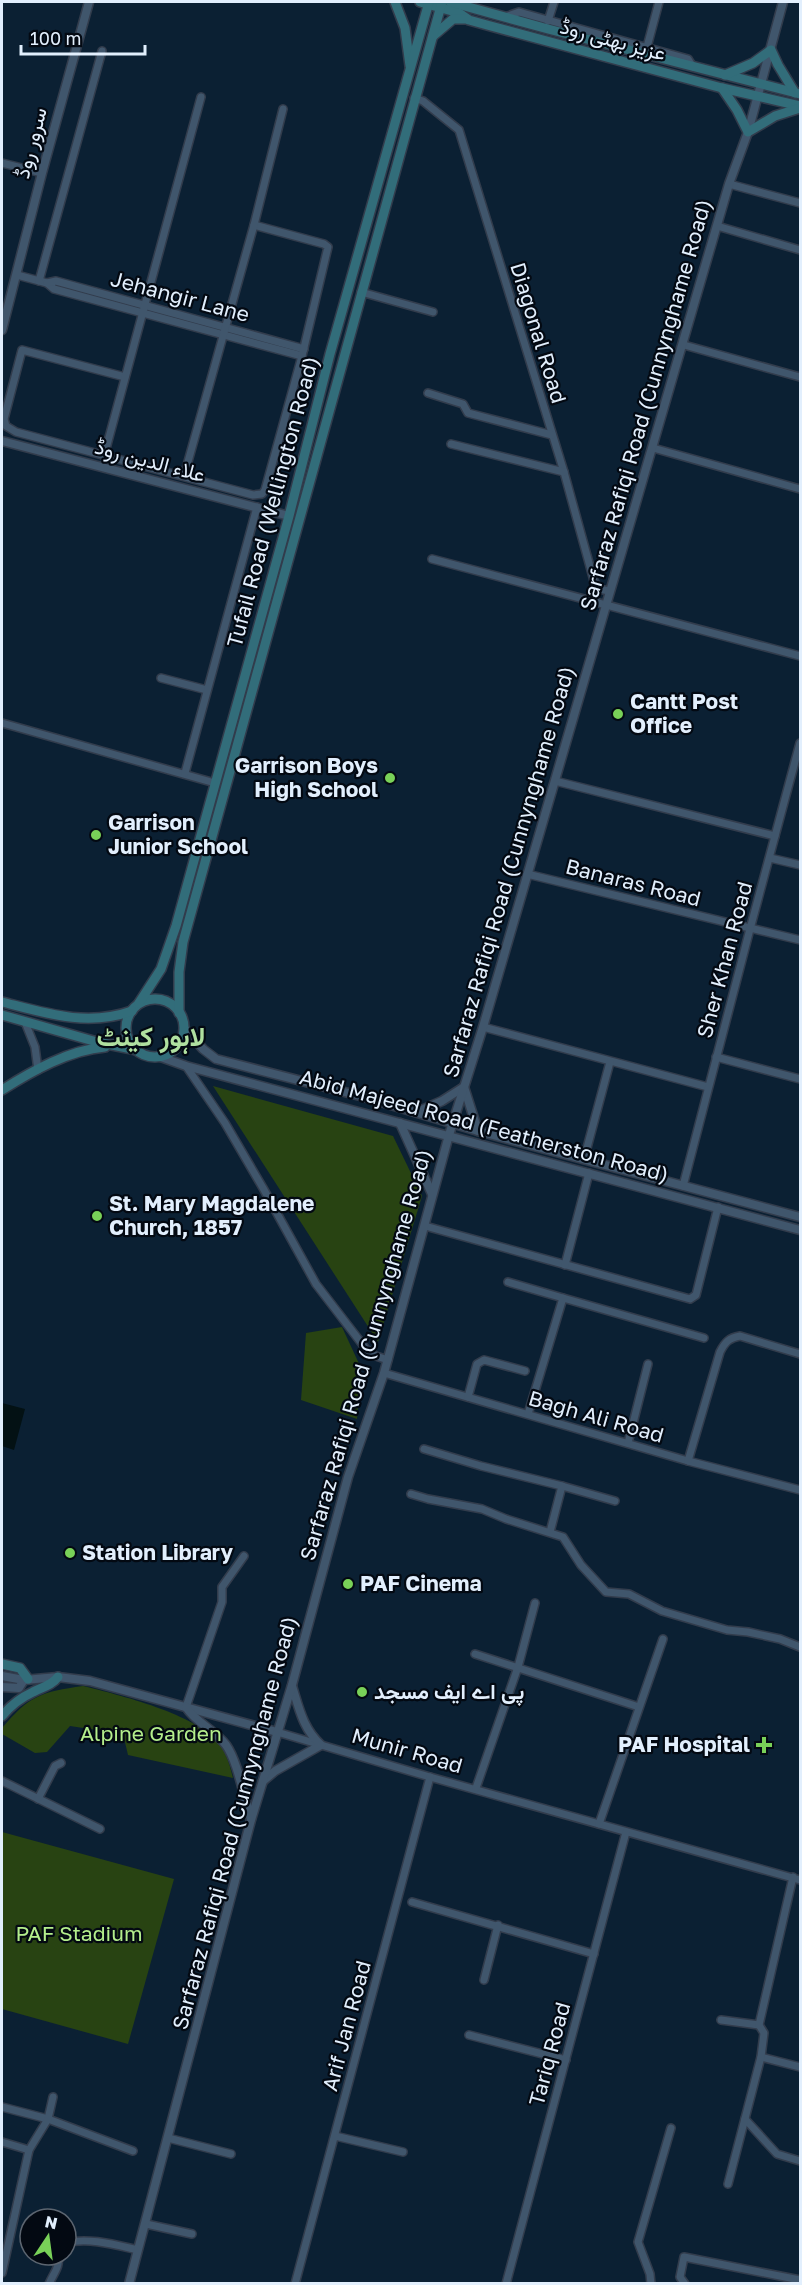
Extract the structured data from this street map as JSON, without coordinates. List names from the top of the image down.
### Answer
{
  "streets": {
    "main road": ["عزیز بھٹی روڈ", "Tufail Road (Wellington Road)"],
    "street": [
      "سرور روڈ",
      "Jehangir Lane",
      "Diagonal Road",
      "Sarfaraz Rafiqi Road (Cunnynghame Road)",
      "علاء الدین روڈ",
      "Banaras Road",
      "Sher Khan Road",
      "Abid Majeed Road (Featherston Road)",
      "Bagh Ali Road",
      "Munir Road",
      "Arif Jan Road",
      "Tariq Road"
    ]
  },
  "crossings": [
    ["عزیز بھٹی روڈ", "Sarfaraz Rafiqi Road (Cunnynghame Road)"],
    ["عزیز بھٹی روڈ", "Tufail Road (Wellington Road)"],
    ["سرور روڈ", "Jehangir Lane"],
    ["Diagonal Road", "Sarfaraz Rafiqi Road (Cunnynghame Road)"],
    ["Diagonal Road", "Tufail Road (Wellington Road)"],
    ["Sarfaraz Rafiqi Road (Cunnynghame Road)", "Banaras Road"],
    ["Sarfaraz Rafiqi Road (Cunnynghame Road)", "Abid Majeed Road (Featherston Road)"],
    ["Sarfaraz Rafiqi Road (Cunnynghame Road)", "Bagh Ali Road"],
    ["Sarfaraz Rafiqi Road (Cunnynghame Road)", "Munir Road"],
    ["علاء الدین روڈ", "Tufail Road (Wellington Road)"],
    ["Tufail Road (Wellington Road)", "Abid Majeed Road (Featherston Road)"],
    ["Banaras Road", "Sher Khan Road"],
    ["Sher Khan Road", "Abid Majeed Road (Featherston Road)"],
    ["Munir Road", "Arif Jan Road"],
    ["Munir Road", "Tariq Road"]
  ],
  "districts": ["لاہور کینٹ"],
  "parks": ["Alpine Garden", "PAF Stadium"],
  "places": {
    "other": [
      "Cantt Post Office",
      "Garrison Boys High School",
      "Garrison Junior School",
      "St. Mary Magdalene Church, 1857",
      "Station Library",
      "PAF Cinema",
      "پی اے ایف مسجد"
    ],
    "health": ["PAF Hospital"]
  },
  "scale_bar": "100 m",
  "north": "top"
}
